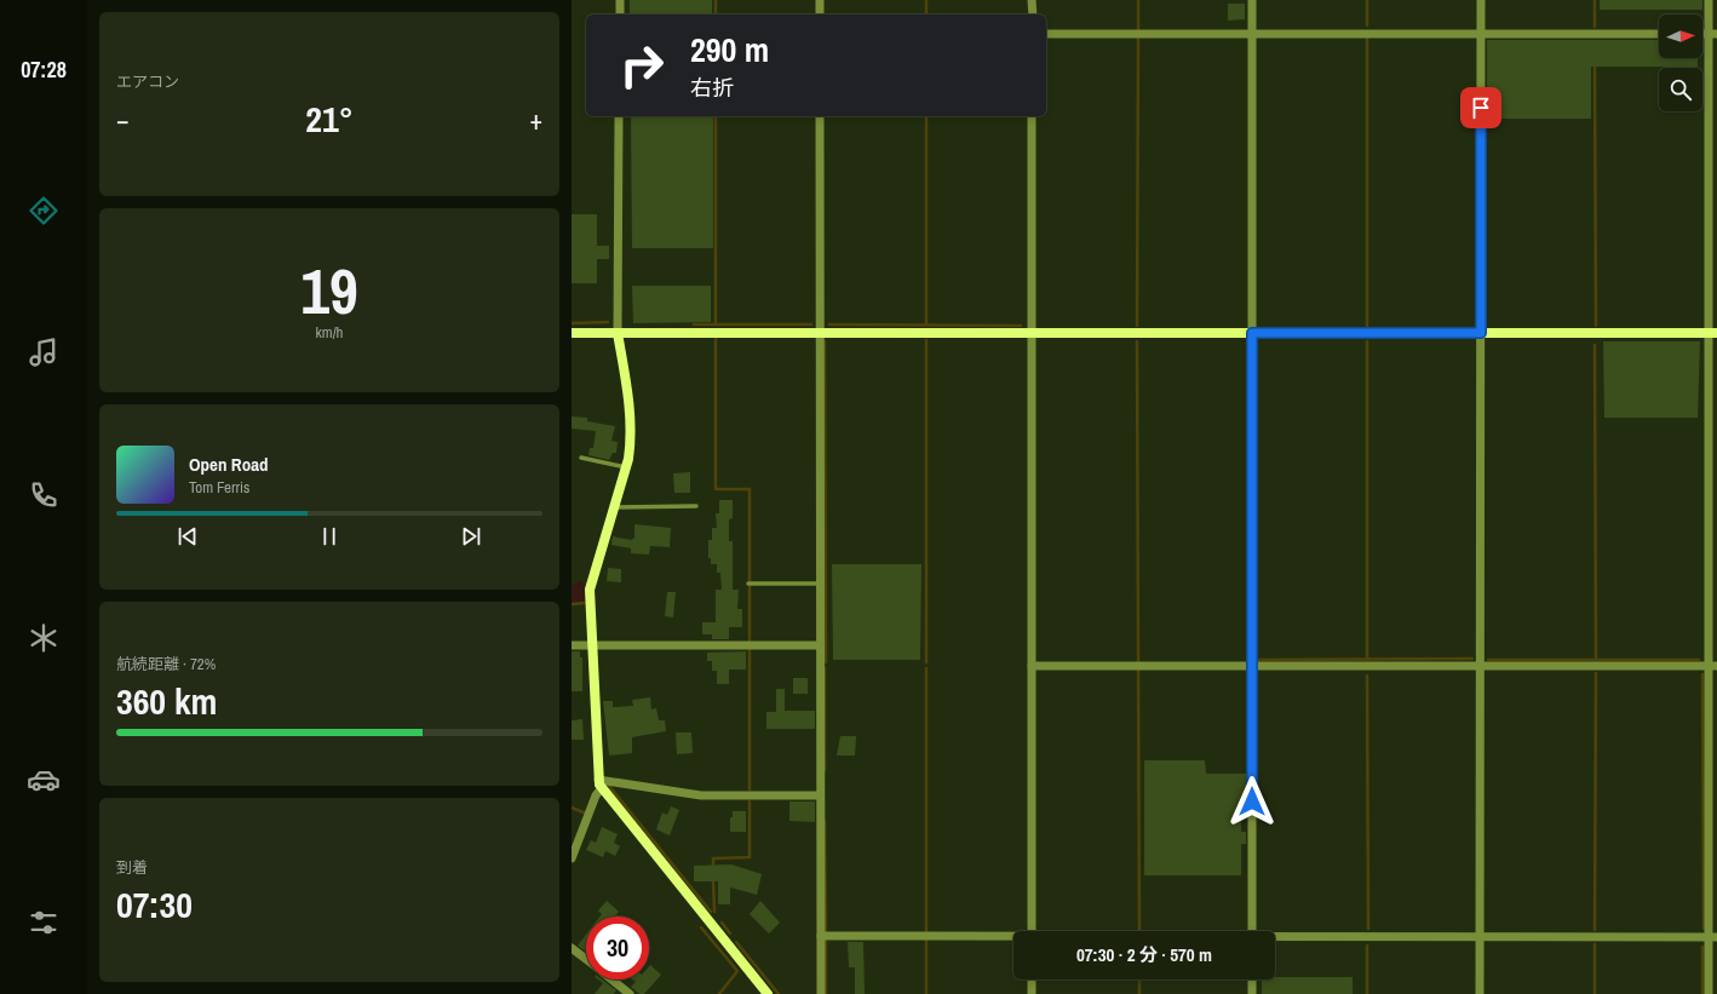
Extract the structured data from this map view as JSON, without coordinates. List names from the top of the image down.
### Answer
{
  "north": "right",
  "page": {
    "tabs": "07:28",
    "tile": [
      "エアコン",
      ["19", "km/h"],
      ["航続距離 · 72%", "360 km"],
      ["到着", "07:30"]
    ],
    "turn": ["290 m", "右折"],
    "heat": ["−", "21°", "+"],
    "song": ["Open Road", "Tom Ferris"],
    "limit": "30",
    "trip": "07:30 · 2 分 · 570 m"
  }
}
